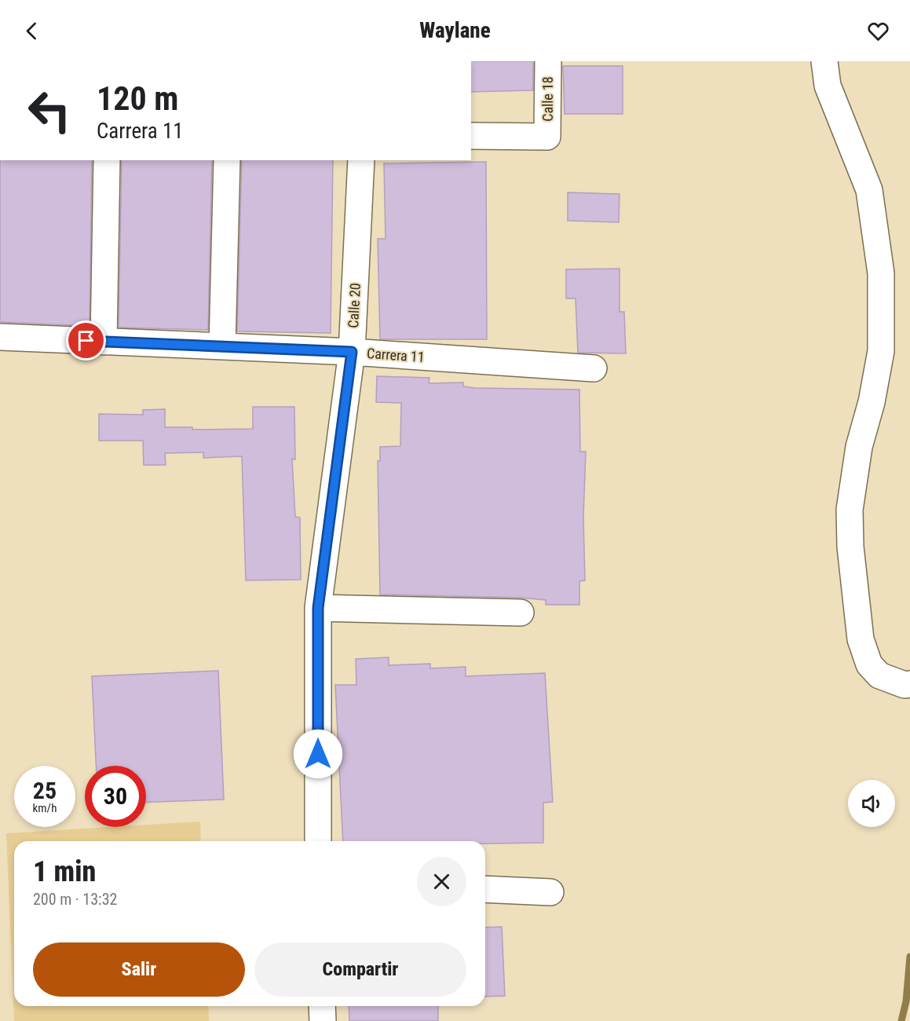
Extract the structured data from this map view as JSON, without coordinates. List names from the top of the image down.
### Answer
{
  "streets": {
    "street": ["Calle 18", "Calle 20", "Carrera 11"]
  },
  "crossings": [
    ["Calle 20", "Carrera 11"]
  ],
  "page": {
    "header": "Waylane",
    "turn": ["120 m", "Carrera 11"],
    "speed": "25 km/h",
    "limit": "30",
    "heading": ["1 min", "200 m · 13:32"],
    "buttons": ["Salir", "Compartir"]
  }
}
